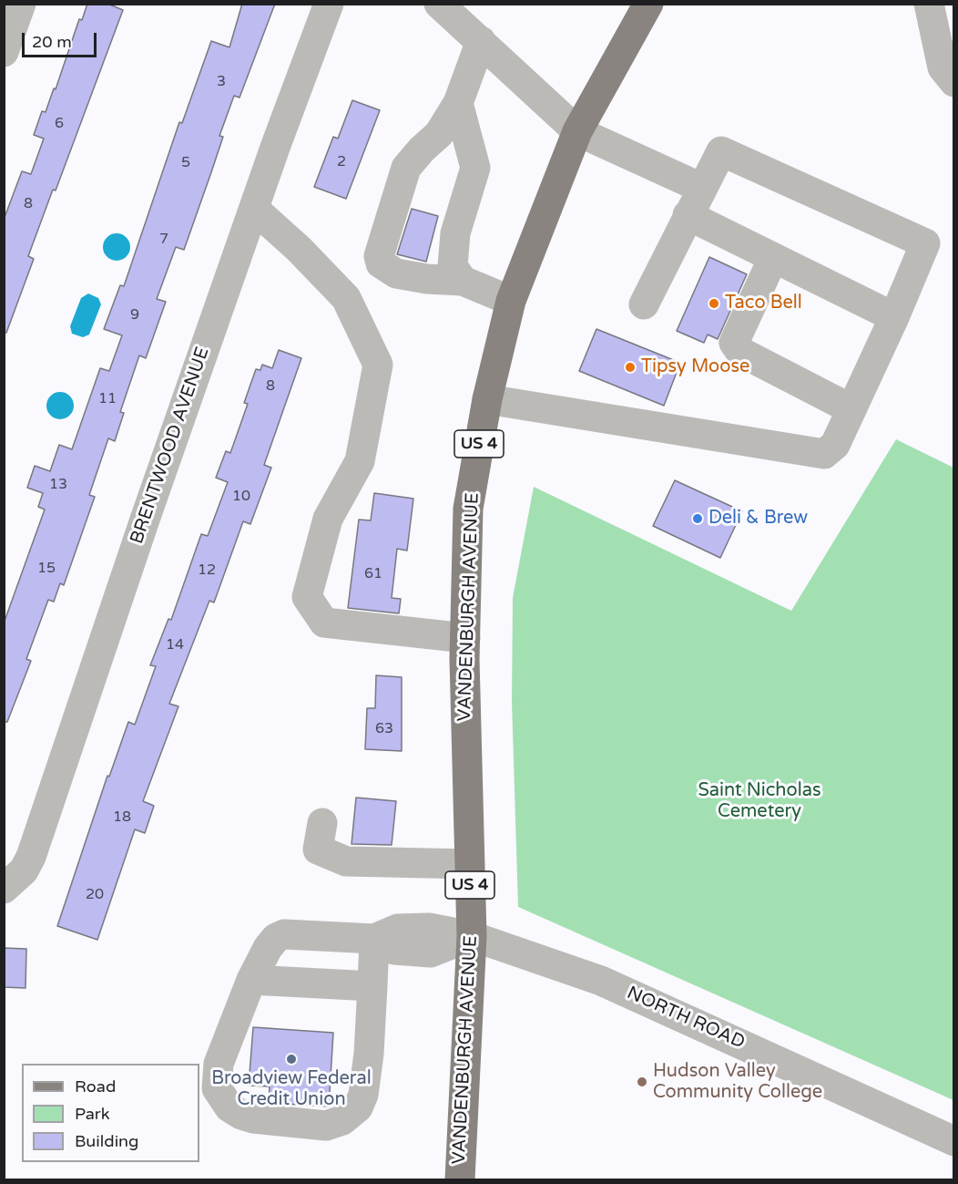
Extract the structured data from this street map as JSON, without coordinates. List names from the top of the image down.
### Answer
{
  "streets": {
    "main road": ["US 4", "VANDENBURGH AVENUE"],
    "street": ["BRENTWOOD AVENUE", "NORTH ROAD"]
  },
  "crossings": [
    ["VANDENBURGH AVENUE", "NORTH ROAD"]
  ],
  "parks": ["Saint Nicholas Cemetery"],
  "places": [
    "Taco Bell",
    "Tipsy Moose",
    "Deli & Brew",
    "Broadview Federal Credit Union",
    "Hudson Valley Community College"
  ],
  "house_numbers": [
    "3",
    "6",
    "2",
    "5",
    "8",
    "7",
    "9",
    "8",
    "11",
    "13",
    "10",
    "15",
    "12",
    "61",
    "14",
    "63",
    "18",
    "20"
  ],
  "legend": ["Road", "Park", "Building"],
  "scale_bar": "20 m"
}
